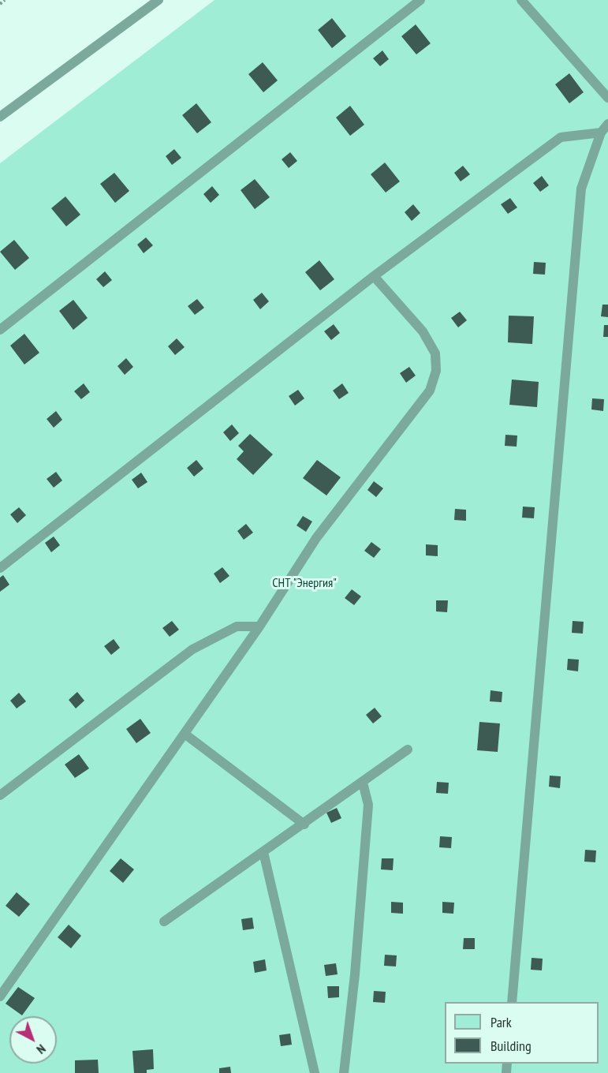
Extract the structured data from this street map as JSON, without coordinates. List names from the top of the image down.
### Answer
{
  "parks": ["СНТ \"Энергия\""],
  "legend": ["Park", "Building"],
  "north": "bottom right"
}
